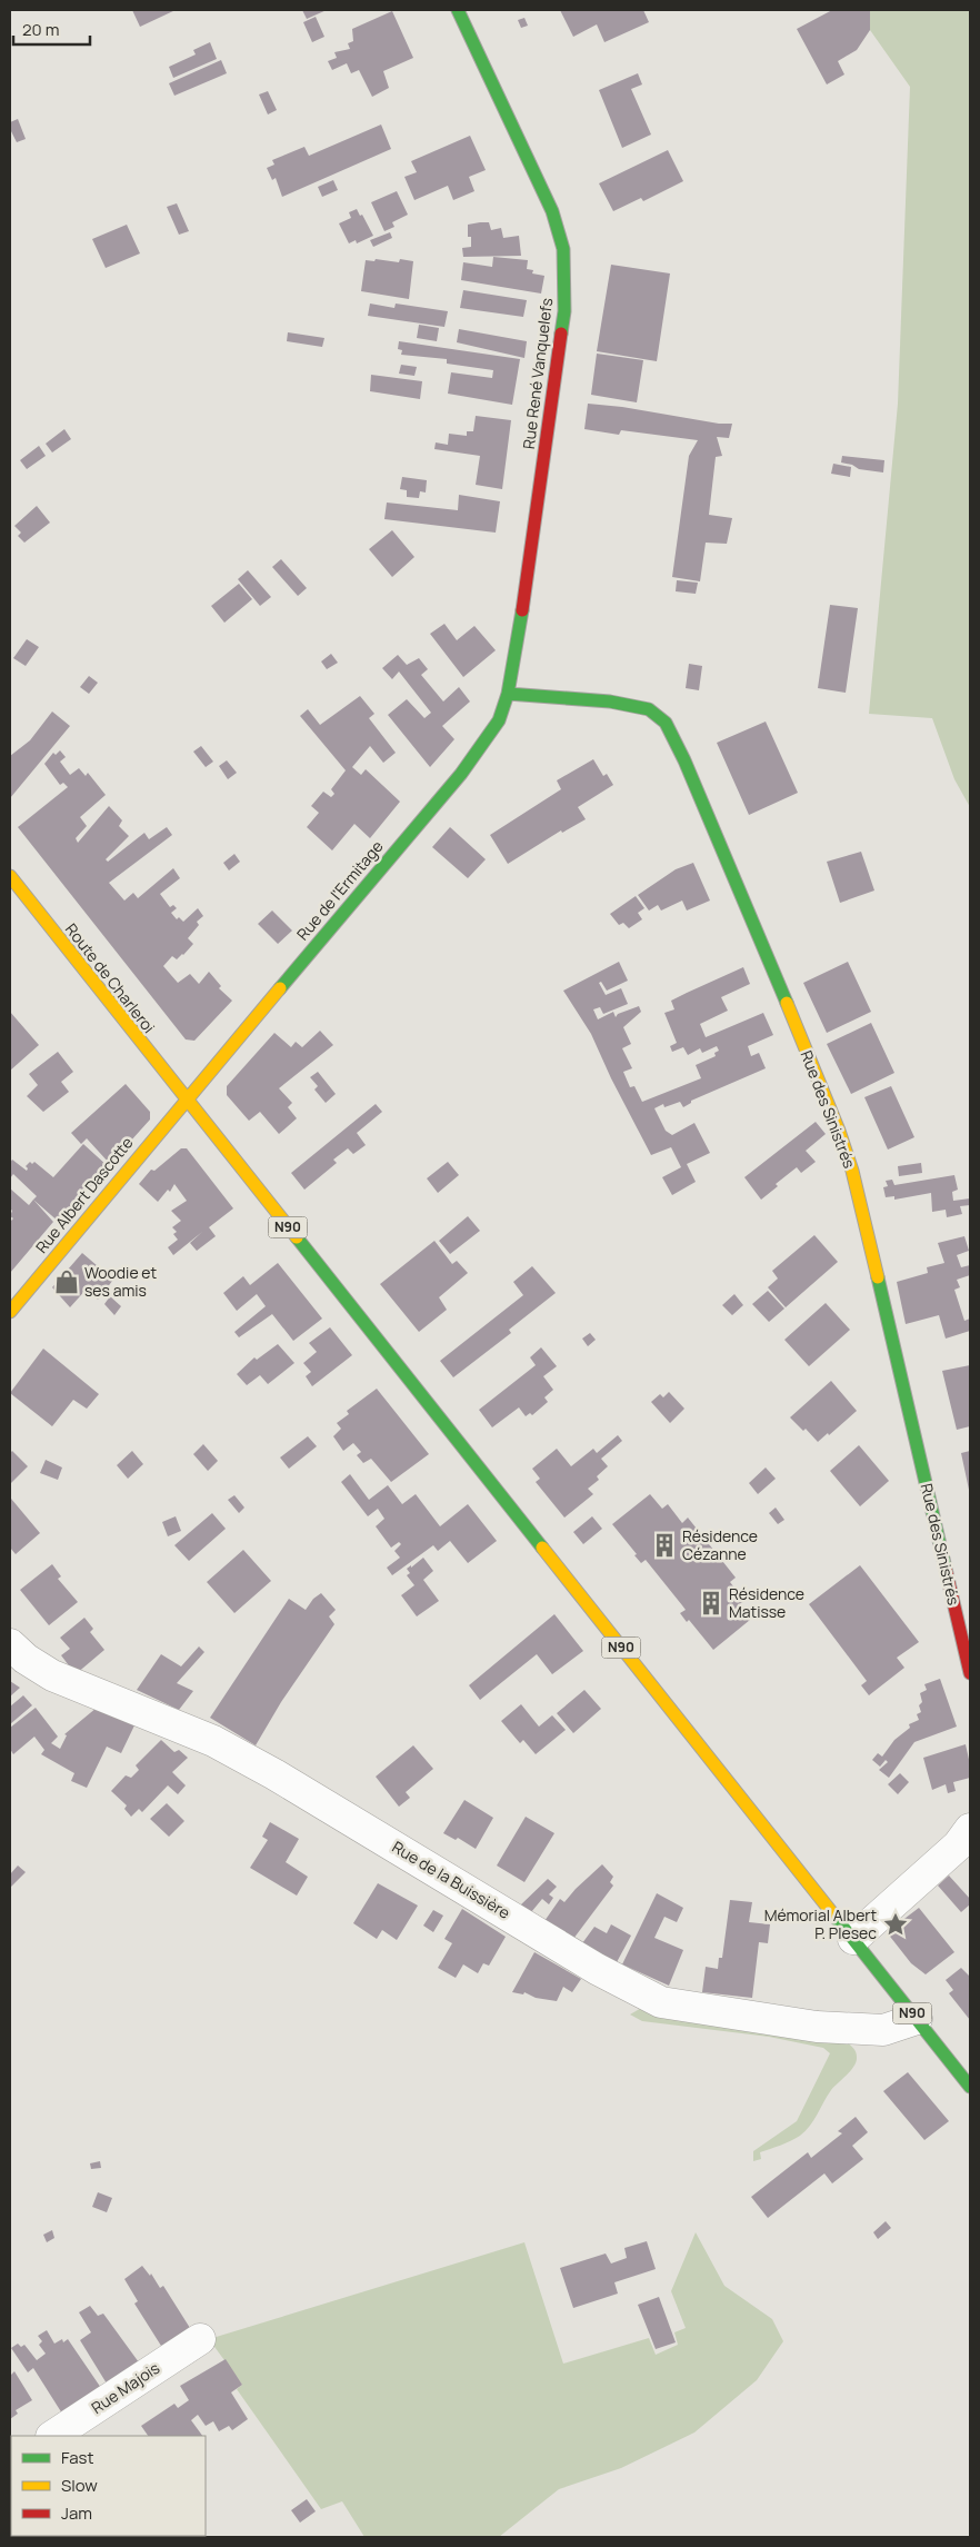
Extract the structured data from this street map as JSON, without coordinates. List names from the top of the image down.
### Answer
{
  "streets": {
    "street": [
      "Rue René Vanquelefs",
      "Rue de l'Ermitage",
      "Route de Charleroi",
      "Rue des Sinistrés",
      "Rue Albert Dascotte",
      "N90",
      "Rue de la Buissière",
      "Rue Majois"
    ]
  },
  "crossings": [
    ["Rue René Vanquelefs", "Rue de l'Ermitage"],
    ["Rue René Vanquelefs", "Rue des Sinistrés"],
    ["Rue de l'Ermitage", "Route de Charleroi"],
    ["Rue de l'Ermitage", "Rue des Sinistrés"],
    ["Rue de l'Ermitage", "Rue Albert Dascotte"],
    ["Rue de l'Ermitage", "N90"],
    ["Route de Charleroi", "Rue Albert Dascotte"],
    ["Route de Charleroi", "N90"],
    ["Rue Albert Dascotte", "N90"],
    ["N90", "Rue de la Buissière"]
  ],
  "places": {
    "shop": ["Woodie et ses amis"],
    "building": ["Résidence Cézanne", "Résidence Matisse"],
    "place": ["Mémorial Albert P. Plesec"]
  },
  "legend": ["Fast", "Slow", "Jam"],
  "scale_bar": "20 m"
}
